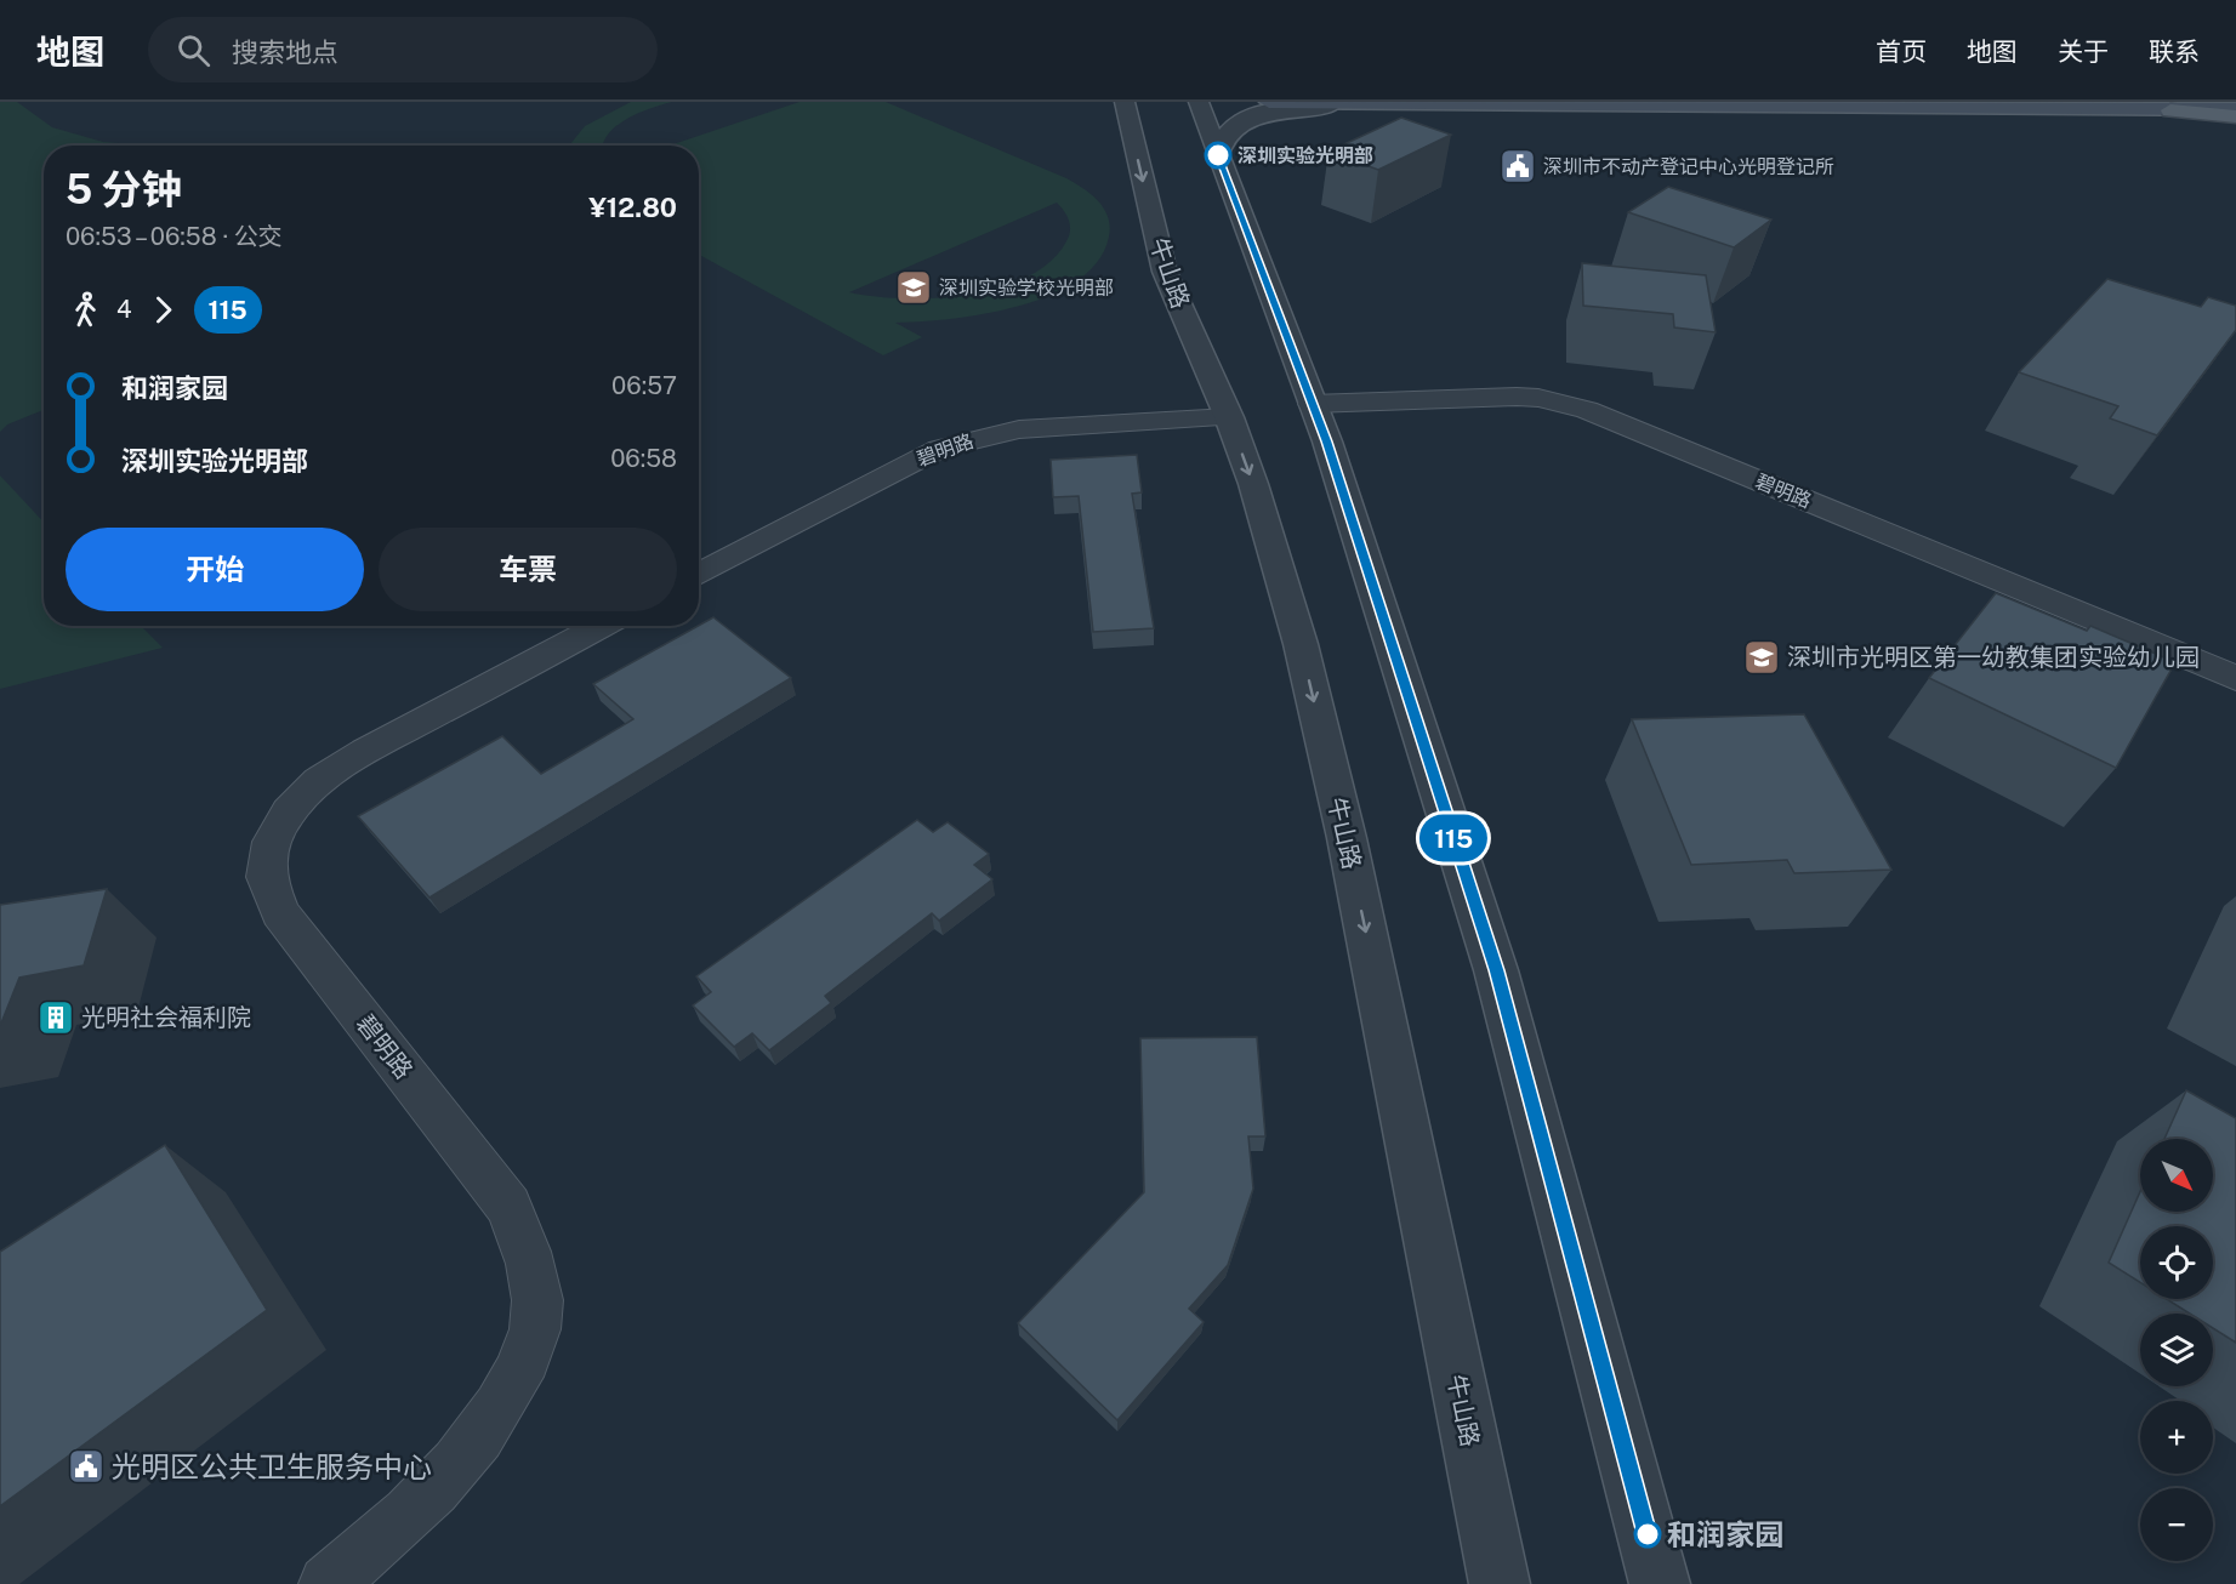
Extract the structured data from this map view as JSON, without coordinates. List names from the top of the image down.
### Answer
{
  "streets": {
    "street": ["牛山路", "碧明路"]
  },
  "crossings": [
    ["牛山路", "碧明路"]
  ],
  "places": {
    "other": ["深圳实验光明部", "和润家园"],
    "public building": ["深圳市不动产登记中心光明登记所", "光明区公共卫生服务中心"],
    "school or university": ["深圳实验学校光明部", "深圳市光明区第一幼教集团实验幼儿园"],
    "building": ["光明社会福利院"]
  },
  "lines": ["bus line 115"],
  "north": "bottom right",
  "page": {
    "header": "地图",
    "search": "搜索地点",
    "nav": [
      "首页",
      "地图",
      "关于",
      "联系"
    ],
    "on_map": "115",
    "heading": ["5 分钟", "06:53 – 06:58 · 公交", "¥12.80"],
    "legs": ["4", "115"],
    "list": [
      {
        "name": "和润家园",
        "value": "06:57"
      },
      {
        "name": "深圳实验光明部",
        "value": "06:58"
      }
    ],
    "buttons": ["开始", "车票"],
    "map_buttons": ["+", "−"]
  }
}
